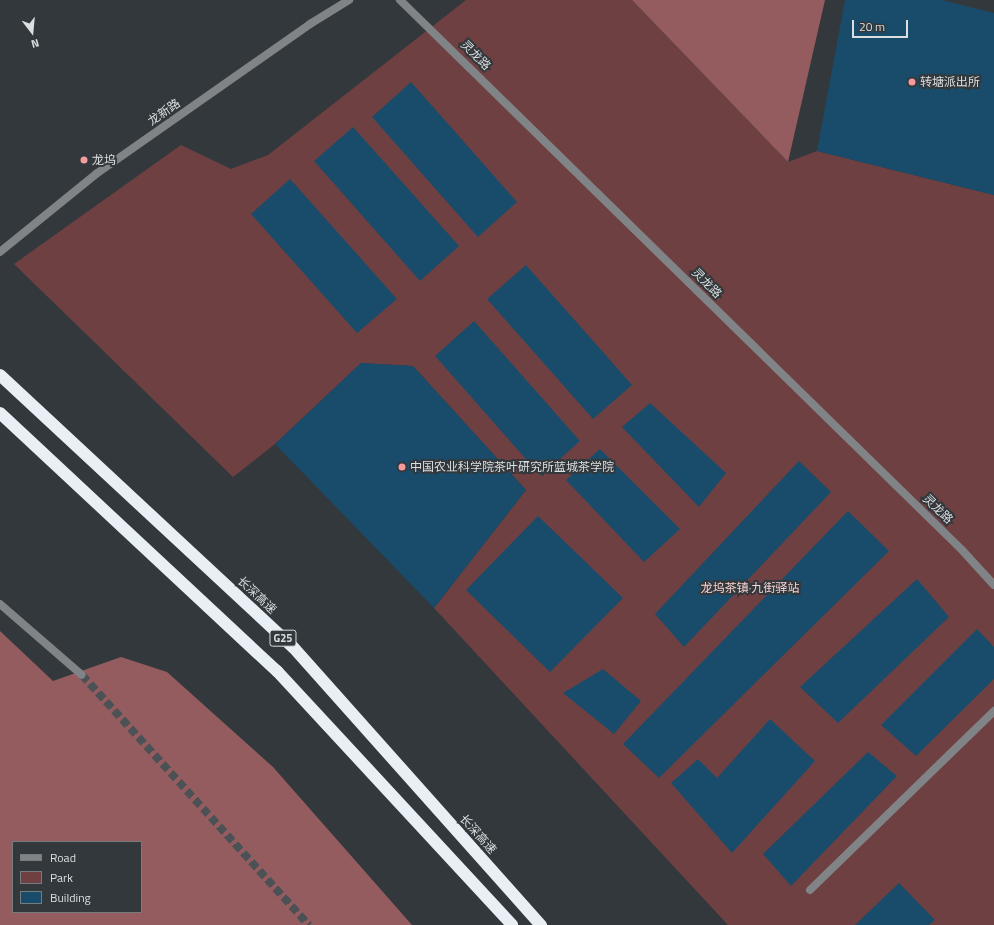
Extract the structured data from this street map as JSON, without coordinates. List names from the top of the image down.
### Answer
{
  "streets": {
    "highway": ["长深高速", "G25"],
    "street": ["灵龙路", "龙新路"]
  },
  "parks": ["龙坞茶镇·九街驿站"],
  "places": ["转塘派出所", "龙坞", "中国农业科学院茶叶研究所蓝城茶学院"],
  "legend": ["Road", "Park", "Building"],
  "scale_bar": "20 m",
  "north": "bottom"
}
